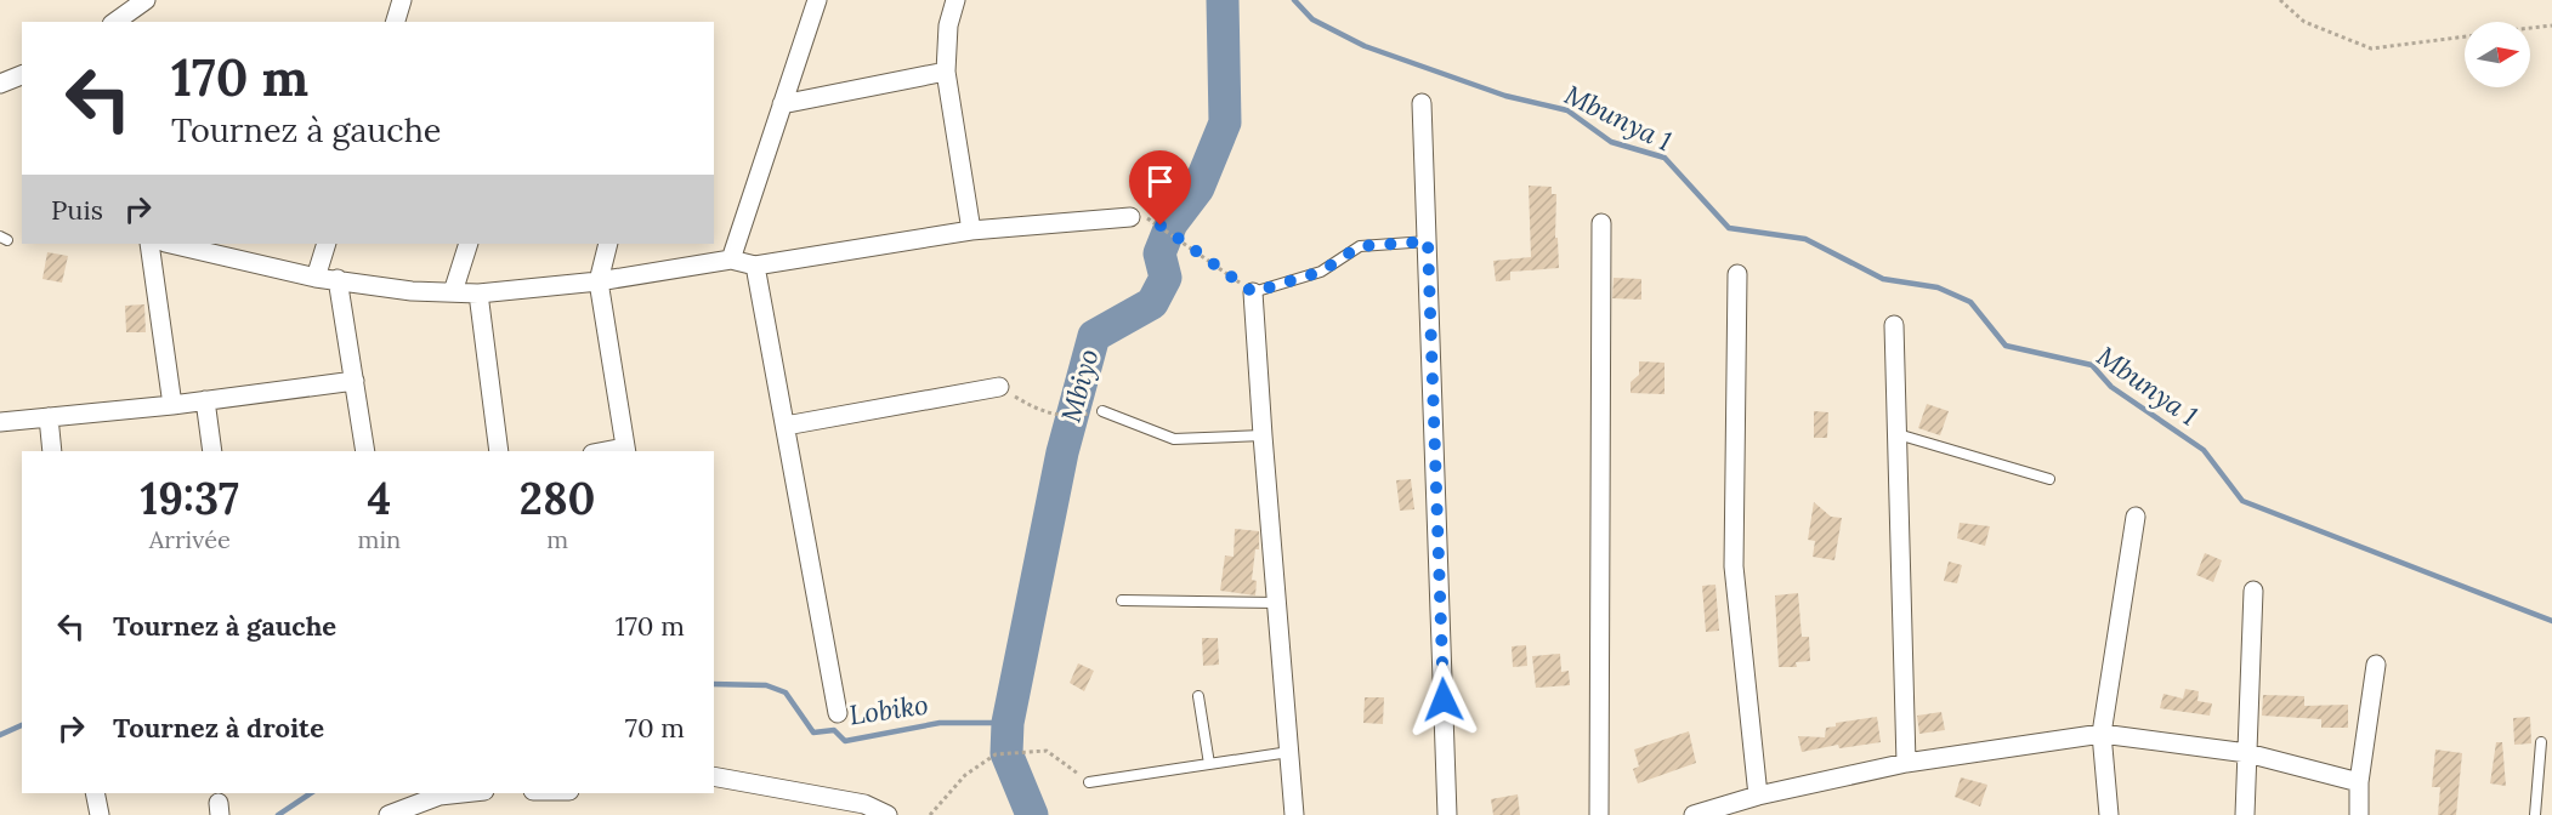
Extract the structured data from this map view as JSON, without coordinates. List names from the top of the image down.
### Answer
{
  "water": ["Mbunya 1", "Mbiyo", "Lobiko"],
  "north": "right",
  "page": {
    "turn": ["170 m", "Tournez à gauche"],
    "then": "Puis",
    "eta": [
      "19:37",
      "Arrivée",
      "4",
      "min",
      "280",
      "m"
    ],
    "list": [
      {
        "name": "Tournez à gauche",
        "value": "170 m"
      },
      {
        "name": "Tournez à droite",
        "value": "70 m"
      }
    ]
  }
}
